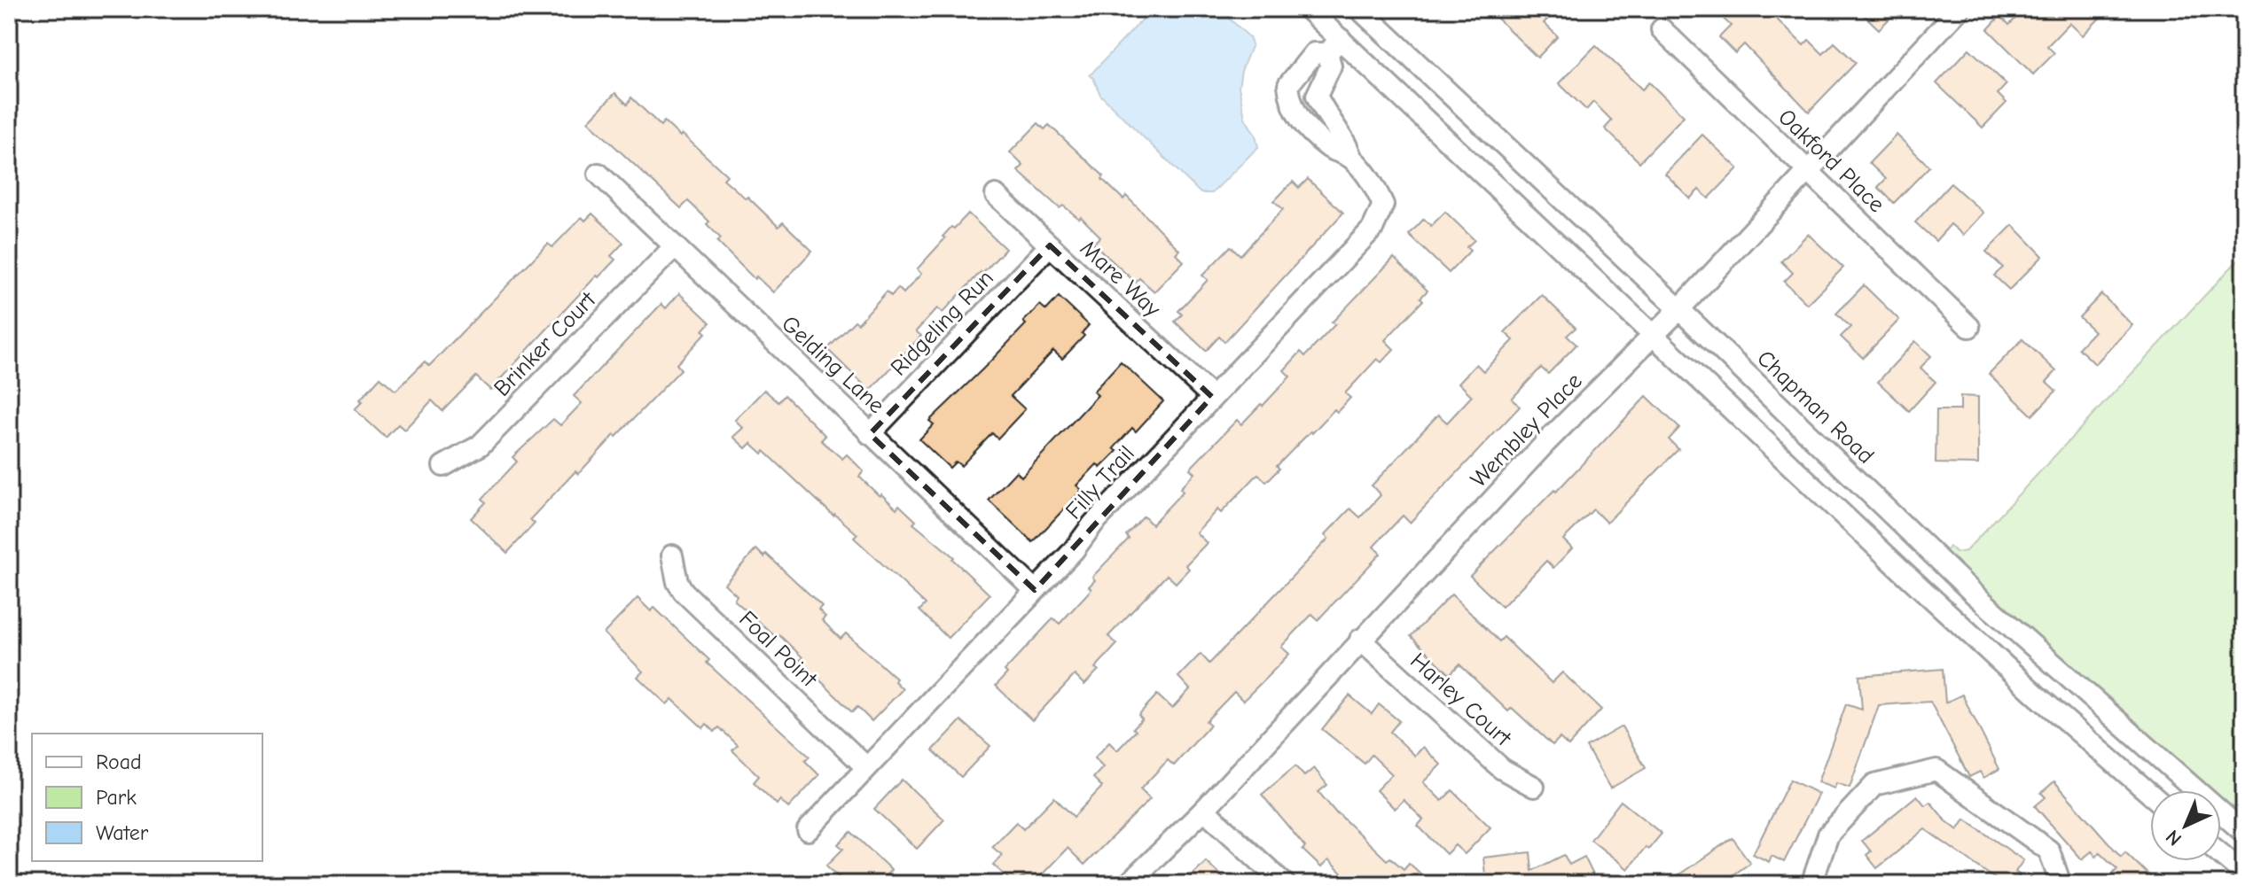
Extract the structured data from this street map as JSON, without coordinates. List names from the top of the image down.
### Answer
{
  "streets": {
    "street": [
      "Oakford Place",
      "Mare Way",
      "Ridgeling Run",
      "Brinker Court",
      "Gelding Lane",
      "Chapman Road",
      "Wembley Place",
      "Filly Trail",
      "Foal Point",
      "Harley Court"
    ]
  },
  "crossings": [
    ["Oakford Place", "Wembley Place"],
    ["Mare Way", "Ridgeling Run"],
    ["Mare Way", "Filly Trail"],
    ["Ridgeling Run", "Gelding Lane"],
    ["Brinker Court", "Gelding Lane"],
    ["Gelding Lane", "Filly Trail"],
    ["Chapman Road", "Wembley Place"],
    ["Wembley Place", "Harley Court"],
    ["Filly Trail", "Foal Point"]
  ],
  "legend": ["Road", "Park", "Water"],
  "north": "bottom left"
}
